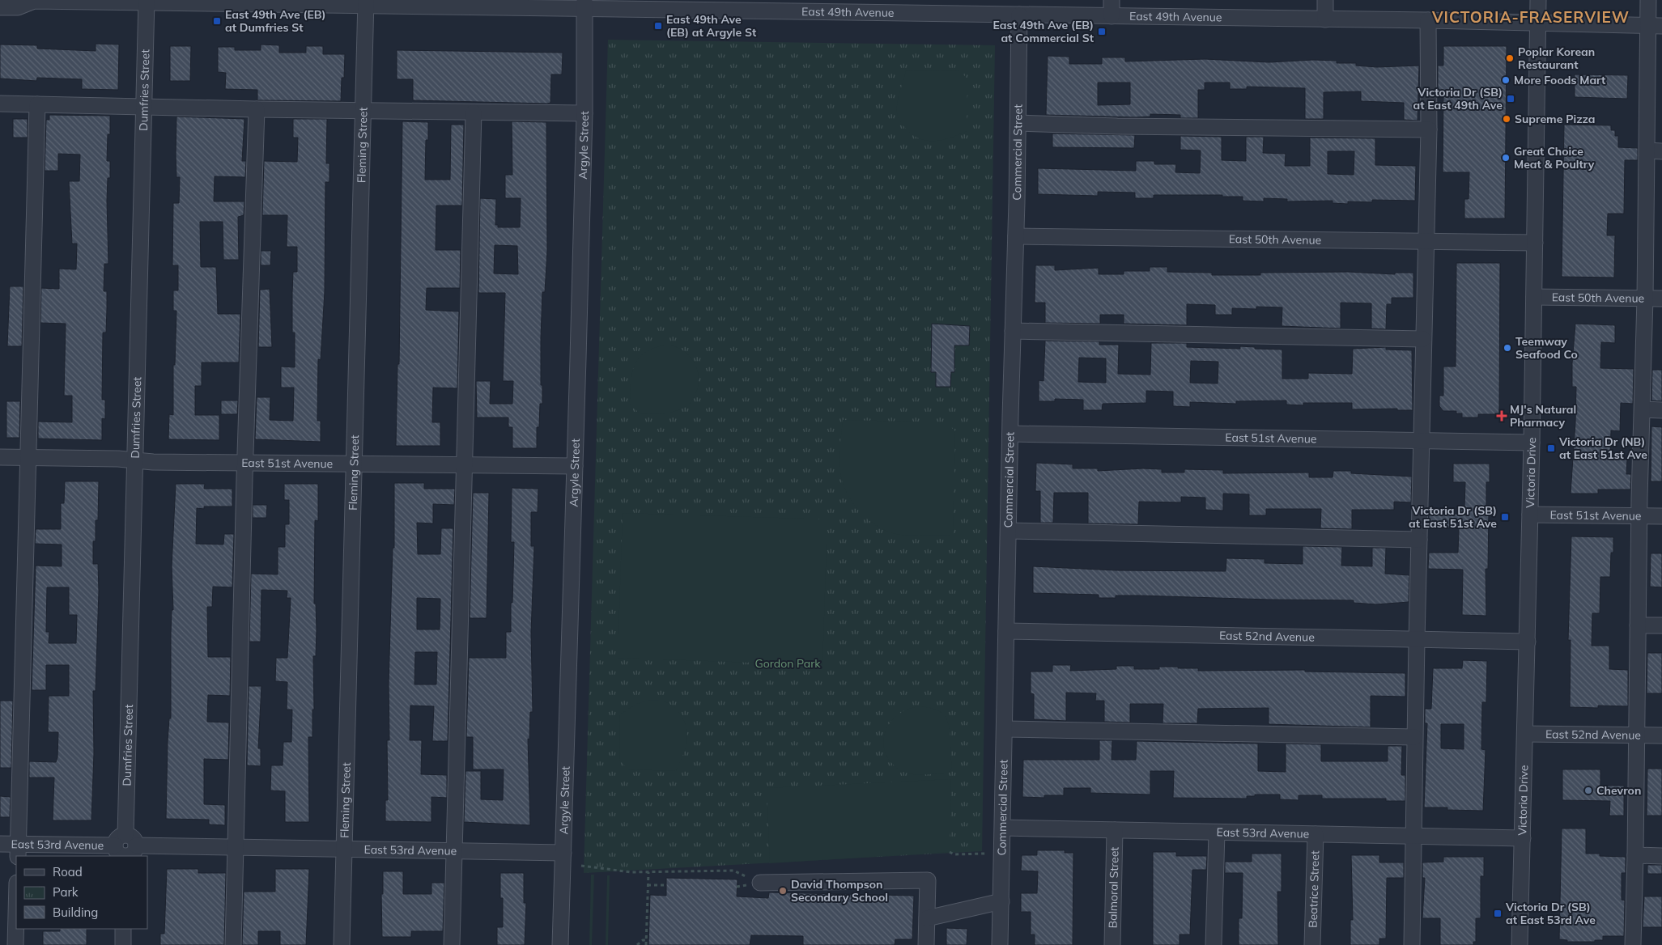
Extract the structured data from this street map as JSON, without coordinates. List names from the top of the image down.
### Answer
{
  "streets": {
    "street": [
      "East 49th Avenue",
      "Dumfries Street",
      "Fleming Street",
      "Argyle Street",
      "Commercial Street",
      "East 50th Avenue",
      "East 51st Avenue",
      "Victoria Drive",
      "East 52nd Avenue",
      "East 53rd Avenue",
      "Balmoral Street",
      "Beatrice Street"
    ]
  },
  "crossings": [
    ["East 49th Avenue", "Dumfries Street"],
    ["East 49th Avenue", "Fleming Street"],
    ["East 49th Avenue", "Argyle Street"],
    ["East 49th Avenue", "Commercial Street"],
    ["East 49th Avenue", "Victoria Drive"],
    ["Dumfries Street", "East 51st Avenue"],
    ["Dumfries Street", "East 53rd Avenue"],
    ["Fleming Street", "East 51st Avenue"],
    ["Fleming Street", "East 53rd Avenue"],
    ["Argyle Street", "East 51st Avenue"],
    ["Argyle Street", "East 53rd Avenue"],
    ["Commercial Street", "East 50th Avenue"],
    ["Commercial Street", "East 51st Avenue"],
    ["Commercial Street", "East 52nd Avenue"],
    ["Commercial Street", "East 53rd Avenue"],
    ["East 50th Avenue", "Victoria Drive"],
    ["East 51st Avenue", "Victoria Drive"],
    ["Victoria Drive", "East 52nd Avenue"],
    ["Victoria Drive", "East 53rd Avenue"],
    ["East 53rd Avenue", "Balmoral Street"],
    ["East 53rd Avenue", "Beatrice Street"]
  ],
  "districts": ["VICTORIA-FRASERVIEW"],
  "parks": ["Gordon Park"],
  "places": {
    "transit": [
      "East 49th Ave (EB) at Dumfries St",
      "East 49th Ave (EB) at Argyle St",
      "East 49th Ave (EB) at Commercial St",
      "Victoria Dr (SB) at East 49th Ave",
      "Victoria Dr (NB) at East 51st Ave",
      "Victoria Dr (SB) at East 51st Ave",
      "Victoria Dr (SB) at East 53rd Ave"
    ],
    "other": [
      "Poplar Korean Restaurant",
      "More Foods Mart",
      "Supreme Pizza",
      "Great Choice Meat & Poultry",
      "Teemway Seafood Co",
      "Chevron",
      "David Thompson Secondary School"
    ],
    "health": ["MJ's Natural Pharmacy"]
  },
  "legend": ["Road", "Park", "Building"]
}
